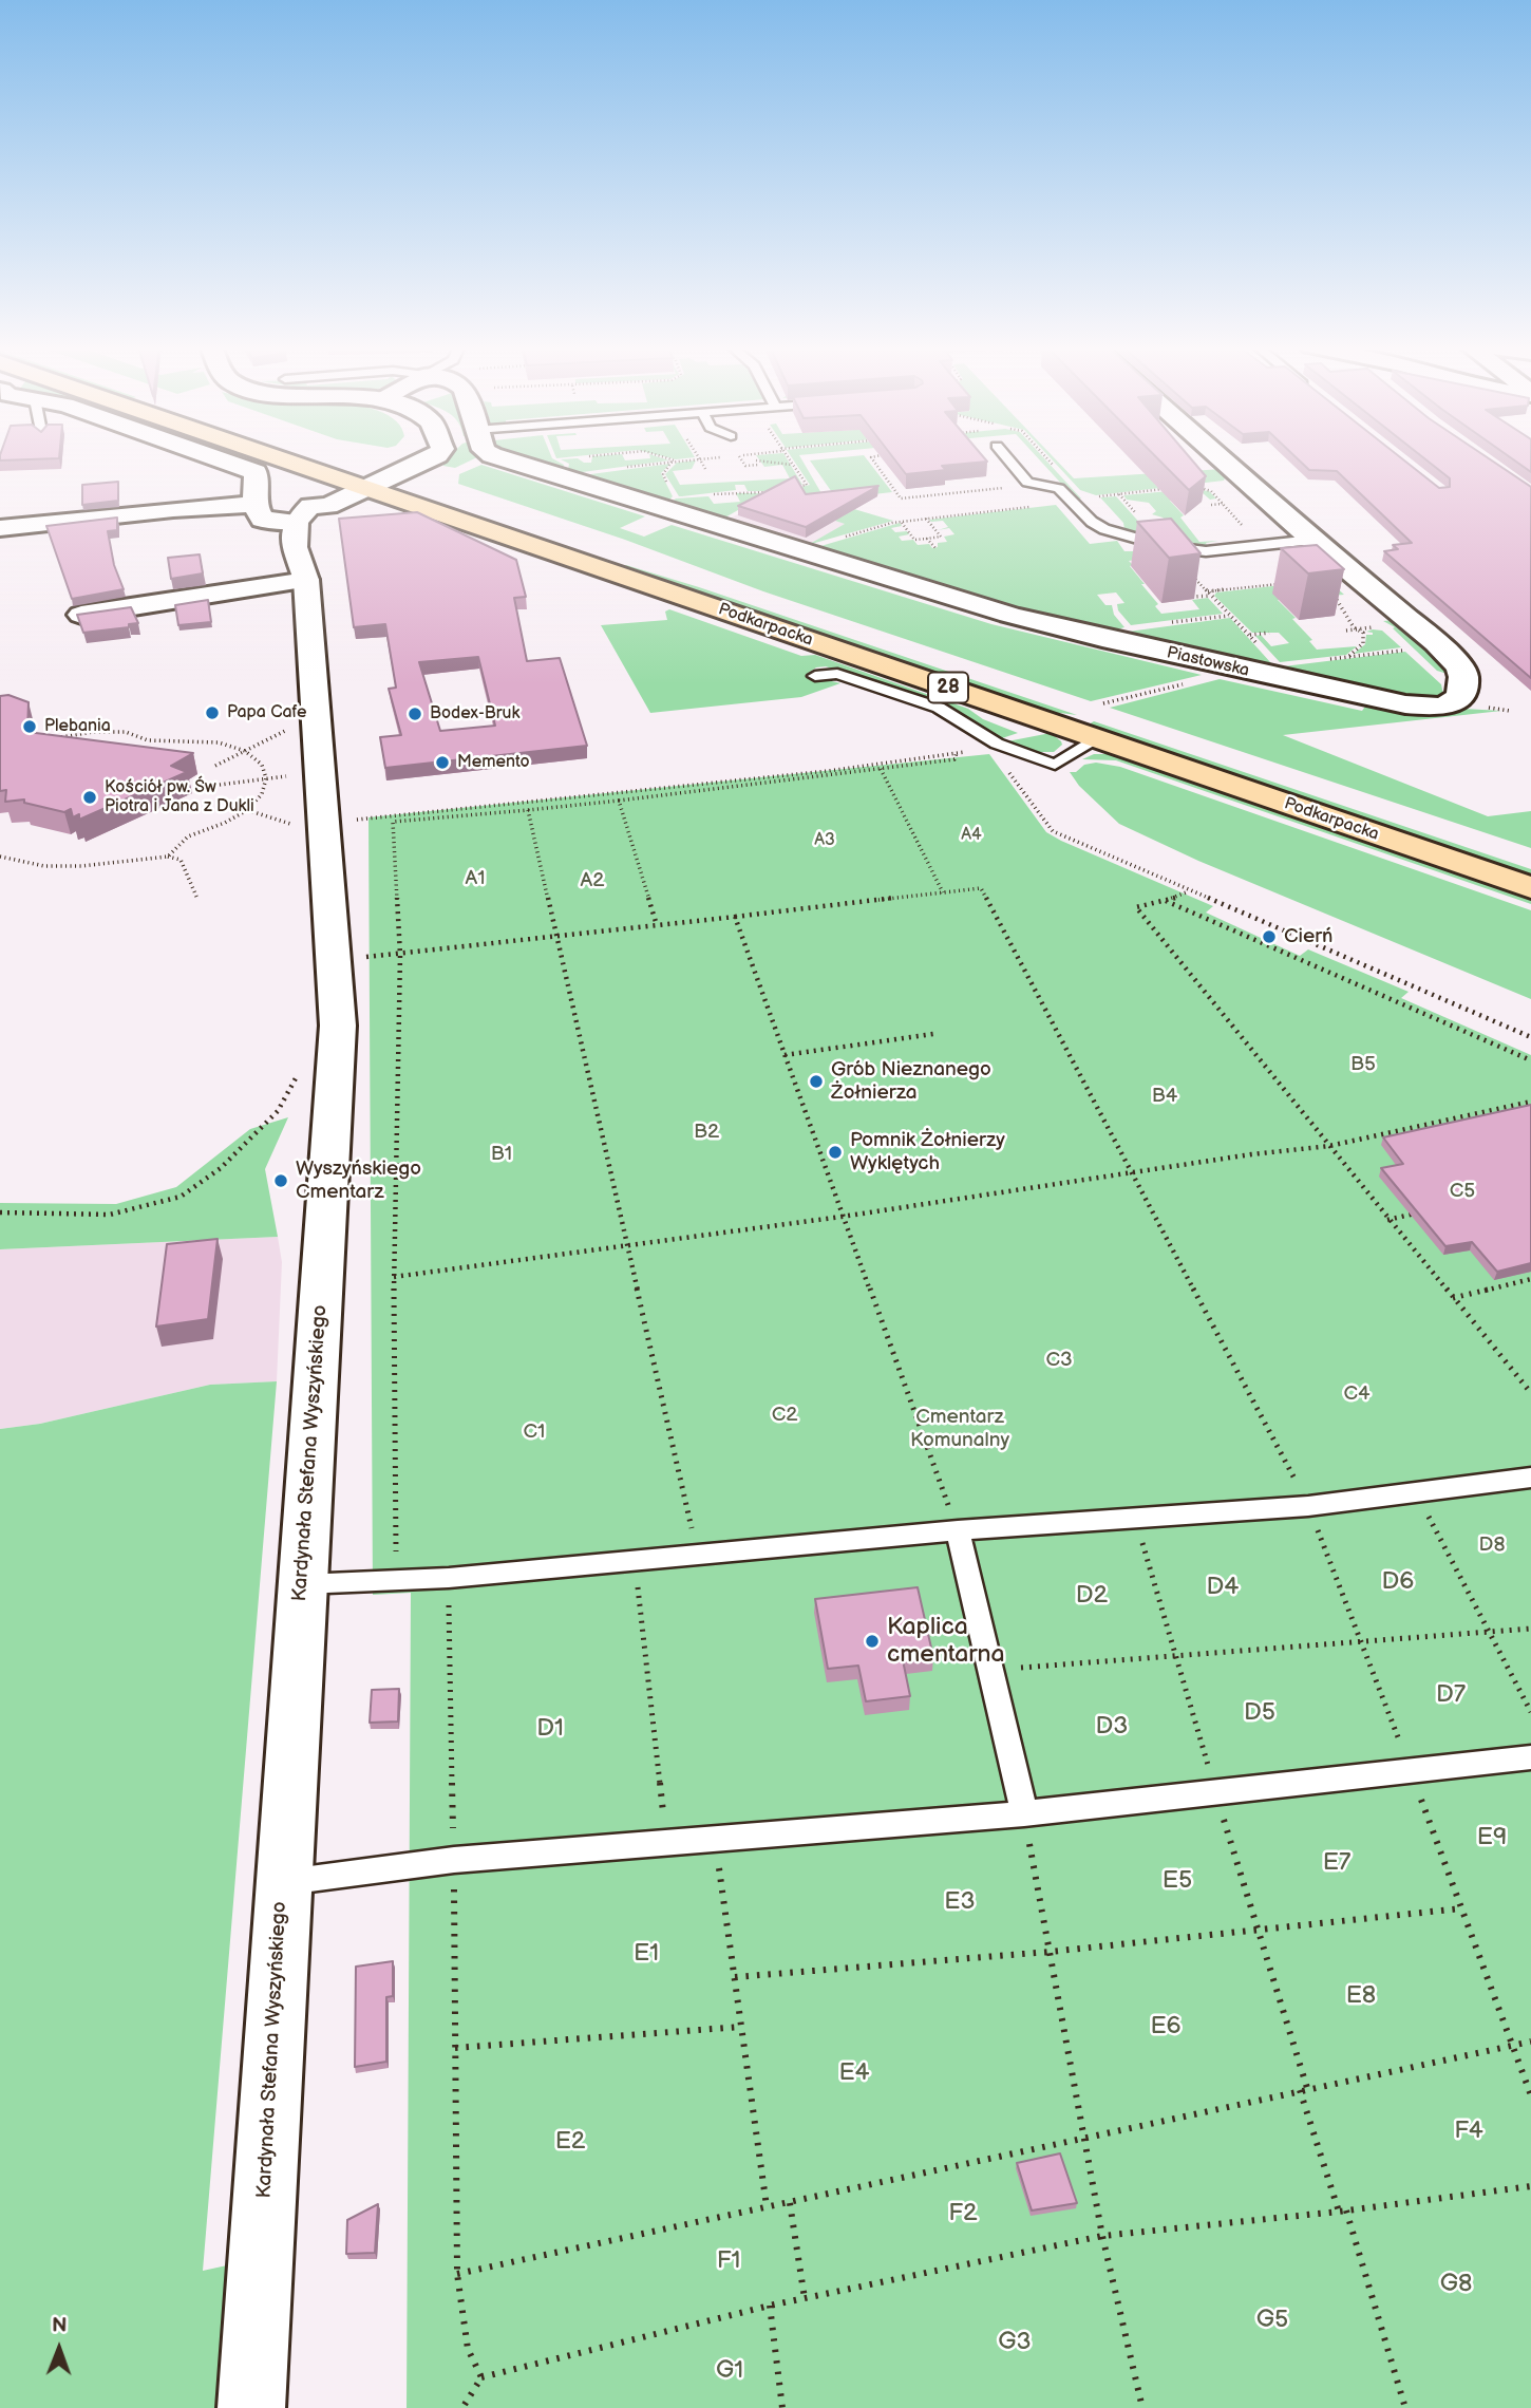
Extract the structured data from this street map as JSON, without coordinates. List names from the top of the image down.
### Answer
{
  "streets": {
    "main road": ["Podkarpacka", "28"],
    "street": ["Piastowska", "Kardynała Stefana Wyszyńskiego"]
  },
  "crossings": [
    ["Podkarpacka", "Kardynała Stefana Wyszyńskiego"]
  ],
  "parks": [
    "A4",
    "A3",
    "A1",
    "A2",
    "B5",
    "B4",
    "B2",
    "B1",
    "C5",
    "C3",
    "C4",
    "C2",
    "Cmentarz Komunalny",
    "C1",
    "D8",
    "D6",
    "D4",
    "D2",
    "D7",
    "D5",
    "D3",
    "D1",
    "E9",
    "E7",
    "E5",
    "E3",
    "E1",
    "E8",
    "E6",
    "E4",
    "F4",
    "E2",
    "F2",
    "F1",
    "G8",
    "G5",
    "G3",
    "G1"
  ],
  "places": [
    "Papa Cafe",
    "Bodex-Bruk",
    "Plebania",
    "Memento",
    "Kościół pw. Św Piotra i Jana z Dukli",
    "Cierń",
    "Grób Nieznanego Żołnierza",
    "Pomnik Żołnierzy Wyklętych",
    "Wyszyńskiego Cmentarz",
    "Kaplica cmentarna"
  ],
  "north": "top"
}
